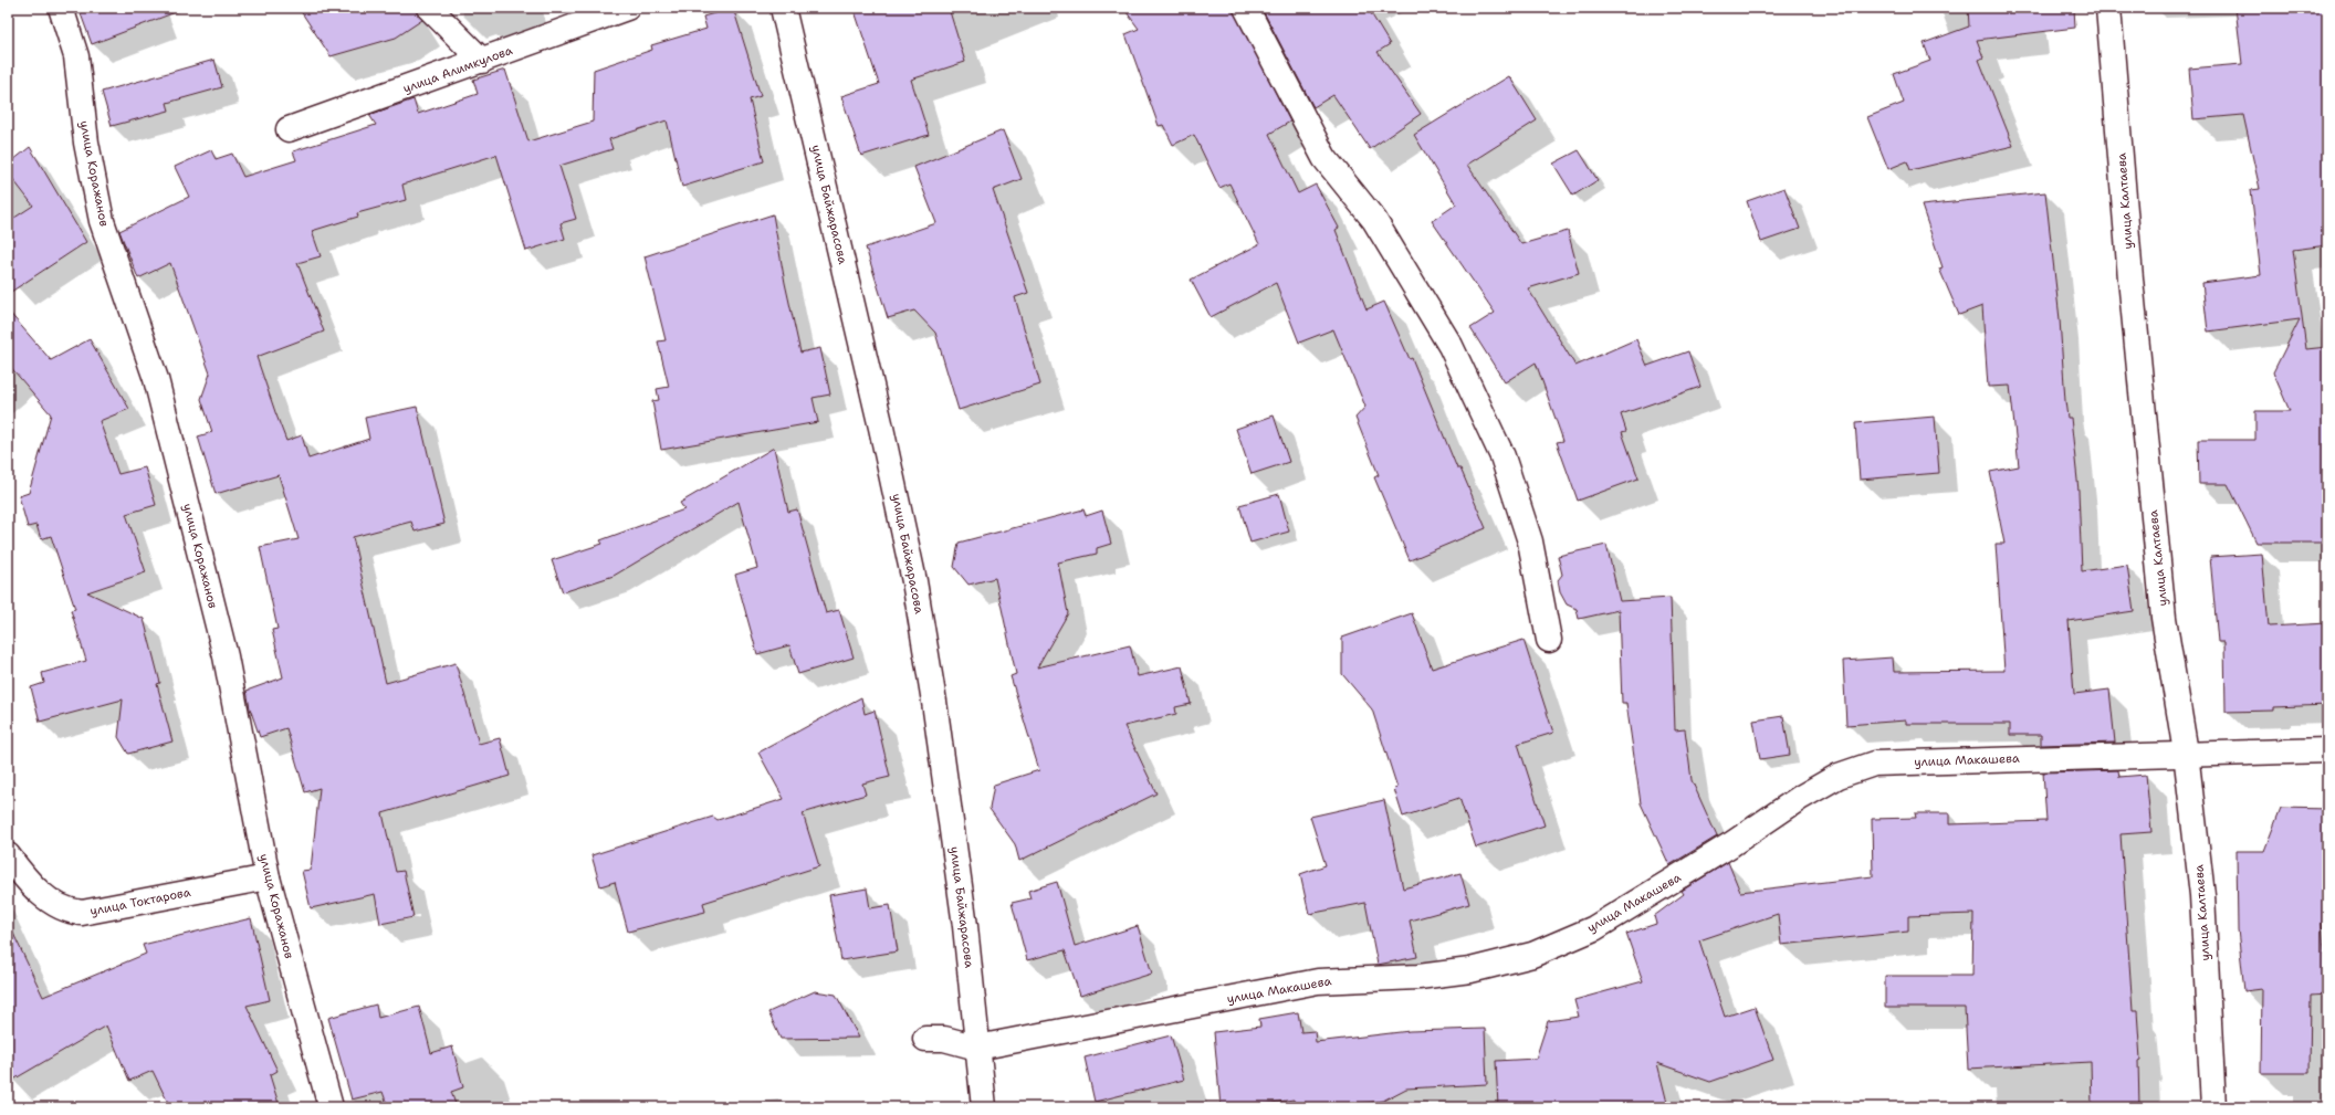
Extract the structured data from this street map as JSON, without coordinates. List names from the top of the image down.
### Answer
{
  "streets": {
    "street": [
      "улица Алимкулова",
      "улица Коражанов",
      "улица Калтаева",
      "улица Байжарасова",
      "улица Макашева",
      "улица Токтарова"
    ]
  },
  "crossings": [
    ["улица Коражанов", "улица Токтарова"],
    ["улица Калтаева", "улица Макашева"],
    ["улица Байжарасова", "улица Макашева"]
  ]
}
